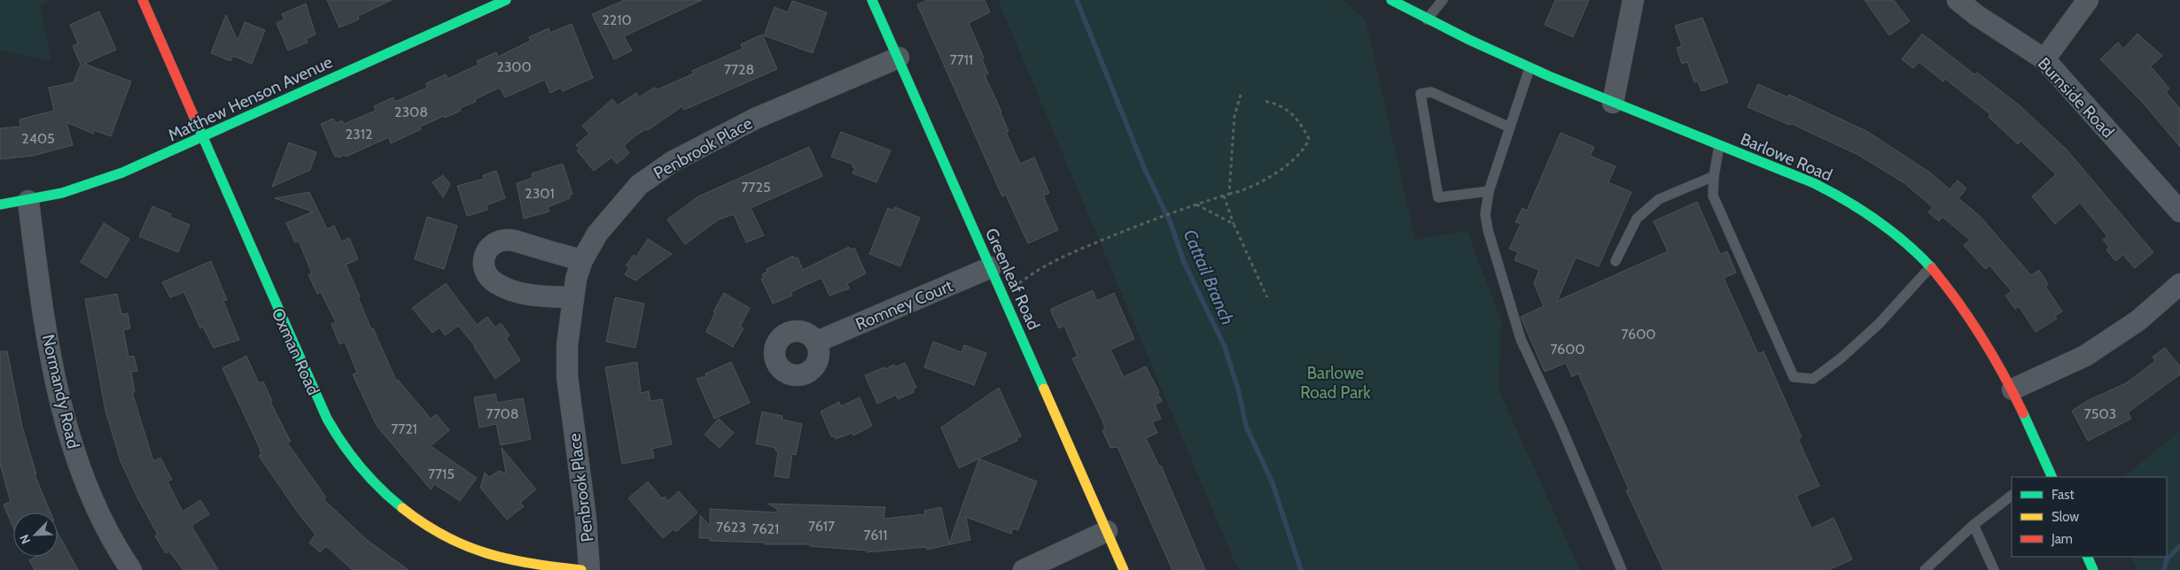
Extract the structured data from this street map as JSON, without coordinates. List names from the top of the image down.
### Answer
{
  "streets": {
    "street": [
      "Burnside Road",
      "Matthew Henson Avenue",
      "Penbrook Place",
      "Barlowe Road",
      "Greenleaf Road",
      "Romney Court",
      "Oxman Road",
      "Normandy Road"
    ]
  },
  "crossings": [
    ["Matthew Henson Avenue", "Oxman Road"],
    ["Matthew Henson Avenue", "Normandy Road"],
    ["Penbrook Place", "Greenleaf Road"],
    ["Greenleaf Road", "Romney Court"]
  ],
  "water": ["Cattail Branch"],
  "parks": ["Barlowe Road Park"],
  "house_numbers": [
    "2210",
    "7711",
    "2300",
    "7728",
    "2308",
    "2312",
    "2405",
    "7725",
    "2301",
    "7600",
    "7600",
    "7708",
    "7503",
    "7721",
    "7715",
    "7617",
    "7623",
    "7621",
    "7611"
  ],
  "legend": ["Fast", "Slow", "Jam"],
  "north": "bottom left"
}
